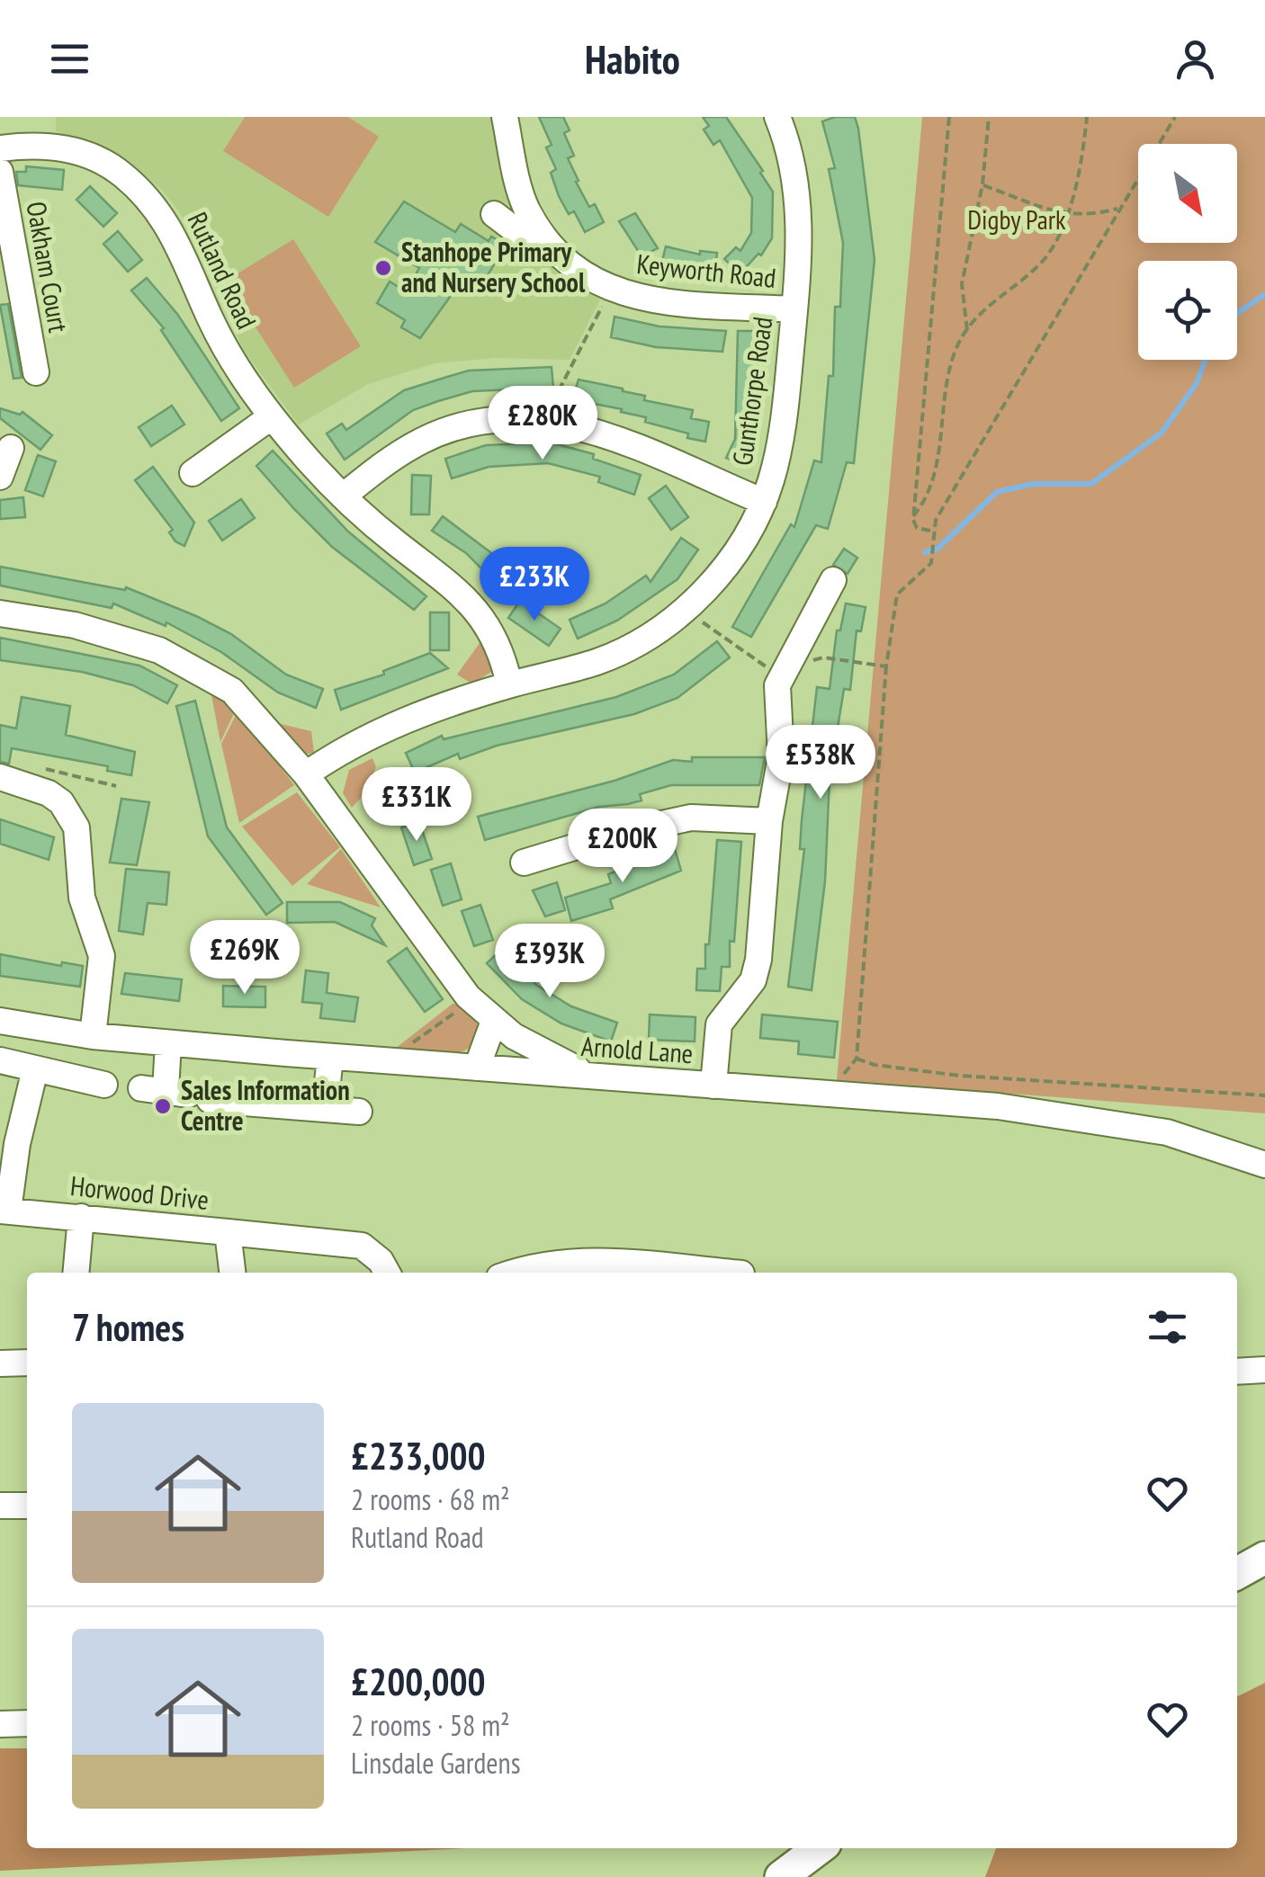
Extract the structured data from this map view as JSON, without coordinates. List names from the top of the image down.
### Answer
{
  "streets": {
    "street": [
      "Oakham Court",
      "Rutland Road",
      "Keyworth Road",
      "Gunthorpe Road",
      "Arnold Lane",
      "Horwood Drive"
    ]
  },
  "crossings": [
    ["Rutland Road", "Gunthorpe Road"],
    ["Keyworth Road", "Gunthorpe Road"]
  ],
  "parks": ["Digby Park"],
  "places": ["Stanhope Primary and Nursery School", "Sales Information Centre"],
  "north": "bottom right",
  "page": {
    "header": "Habito",
    "price": [
      "£280K",
      "£233K",
      "£538K",
      "£331K",
      "£200K",
      "£269K",
      "£393K"
    ],
    "heading": "7 homes",
    "list": [
      {
        "name": "£233,000",
        "note": "2 rooms · 68 m² · Rutland Road"
      },
      {
        "name": "£200,000",
        "note": "2 rooms · 58 m² · Linsdale Gardens"
      }
    ]
  }
}
